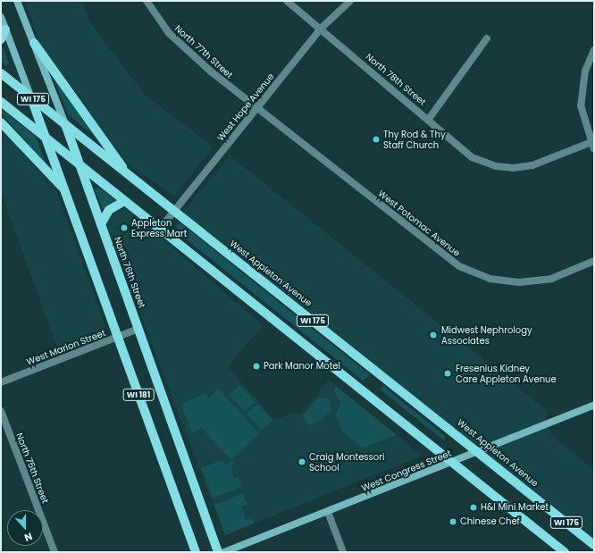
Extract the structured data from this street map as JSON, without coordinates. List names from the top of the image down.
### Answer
{
  "streets": {
    "main road": [
      "WI 175",
      "North 76th Street",
      "West Appleton Avenue",
      "WI 181"
    ],
    "street": [
      "North 77th Street",
      "North 78th Street",
      "West Hope Avenue",
      "West Potomac Avenue",
      "West Marion Street",
      "North 75th Street",
      "West Congress Street"
    ]
  },
  "crossings": [
    ["North 77th Street", "West Hope Avenue"],
    ["North 77th Street", "West Potomac Avenue"],
    ["North 78th Street", "West Hope Avenue"],
    ["WI 175", "West Hope Avenue"],
    ["WI 175", "North 76th Street"],
    ["WI 175", "WI 181"],
    ["WI 175", "West Congress Street"],
    ["West Hope Avenue", "West Potomac Avenue"],
    ["West Hope Avenue", "West Appleton Avenue"],
    ["North 76th Street", "West Appleton Avenue"],
    ["North 76th Street", "West Marion Street"],
    ["West Appleton Avenue", "WI 181"],
    ["West Appleton Avenue", "West Congress Street"],
    ["West Marion Street", "WI 181"]
  ],
  "places": [
    "Thy Rod & Thy Staff Church",
    "Appleton Express Mart",
    "Midwest Nephrology Associates",
    "Park Manor Motel",
    "Fresenius Kidney Care Appleton Avenue",
    "Craig Montessori School",
    "H&I Mini Market",
    "Chinese Chef"
  ],
  "north": "bottom"
}
